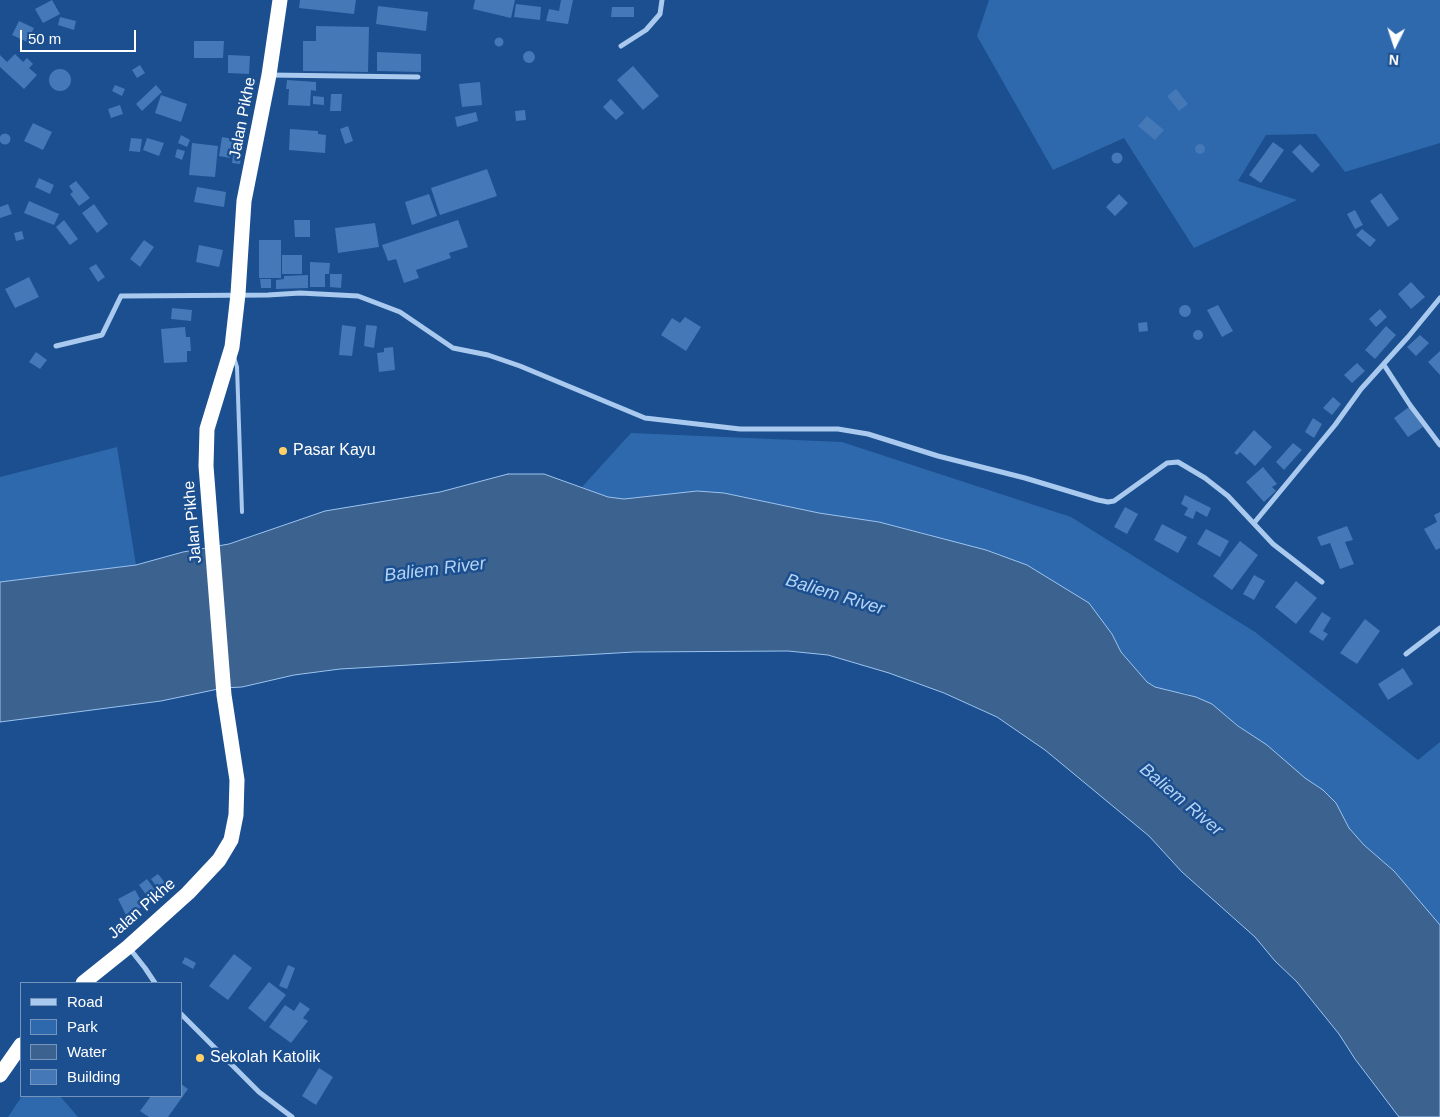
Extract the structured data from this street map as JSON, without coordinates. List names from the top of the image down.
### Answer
{
  "streets": {
    "highway": ["Jalan Pikhe"]
  },
  "water": ["Baliem River"],
  "places": ["Pasar Kayu", "Sekolah Katolik"],
  "legend": [
    "Road",
    "Park",
    "Water",
    "Building"
  ],
  "scale_bar": "50 m",
  "north": "bottom"
}
